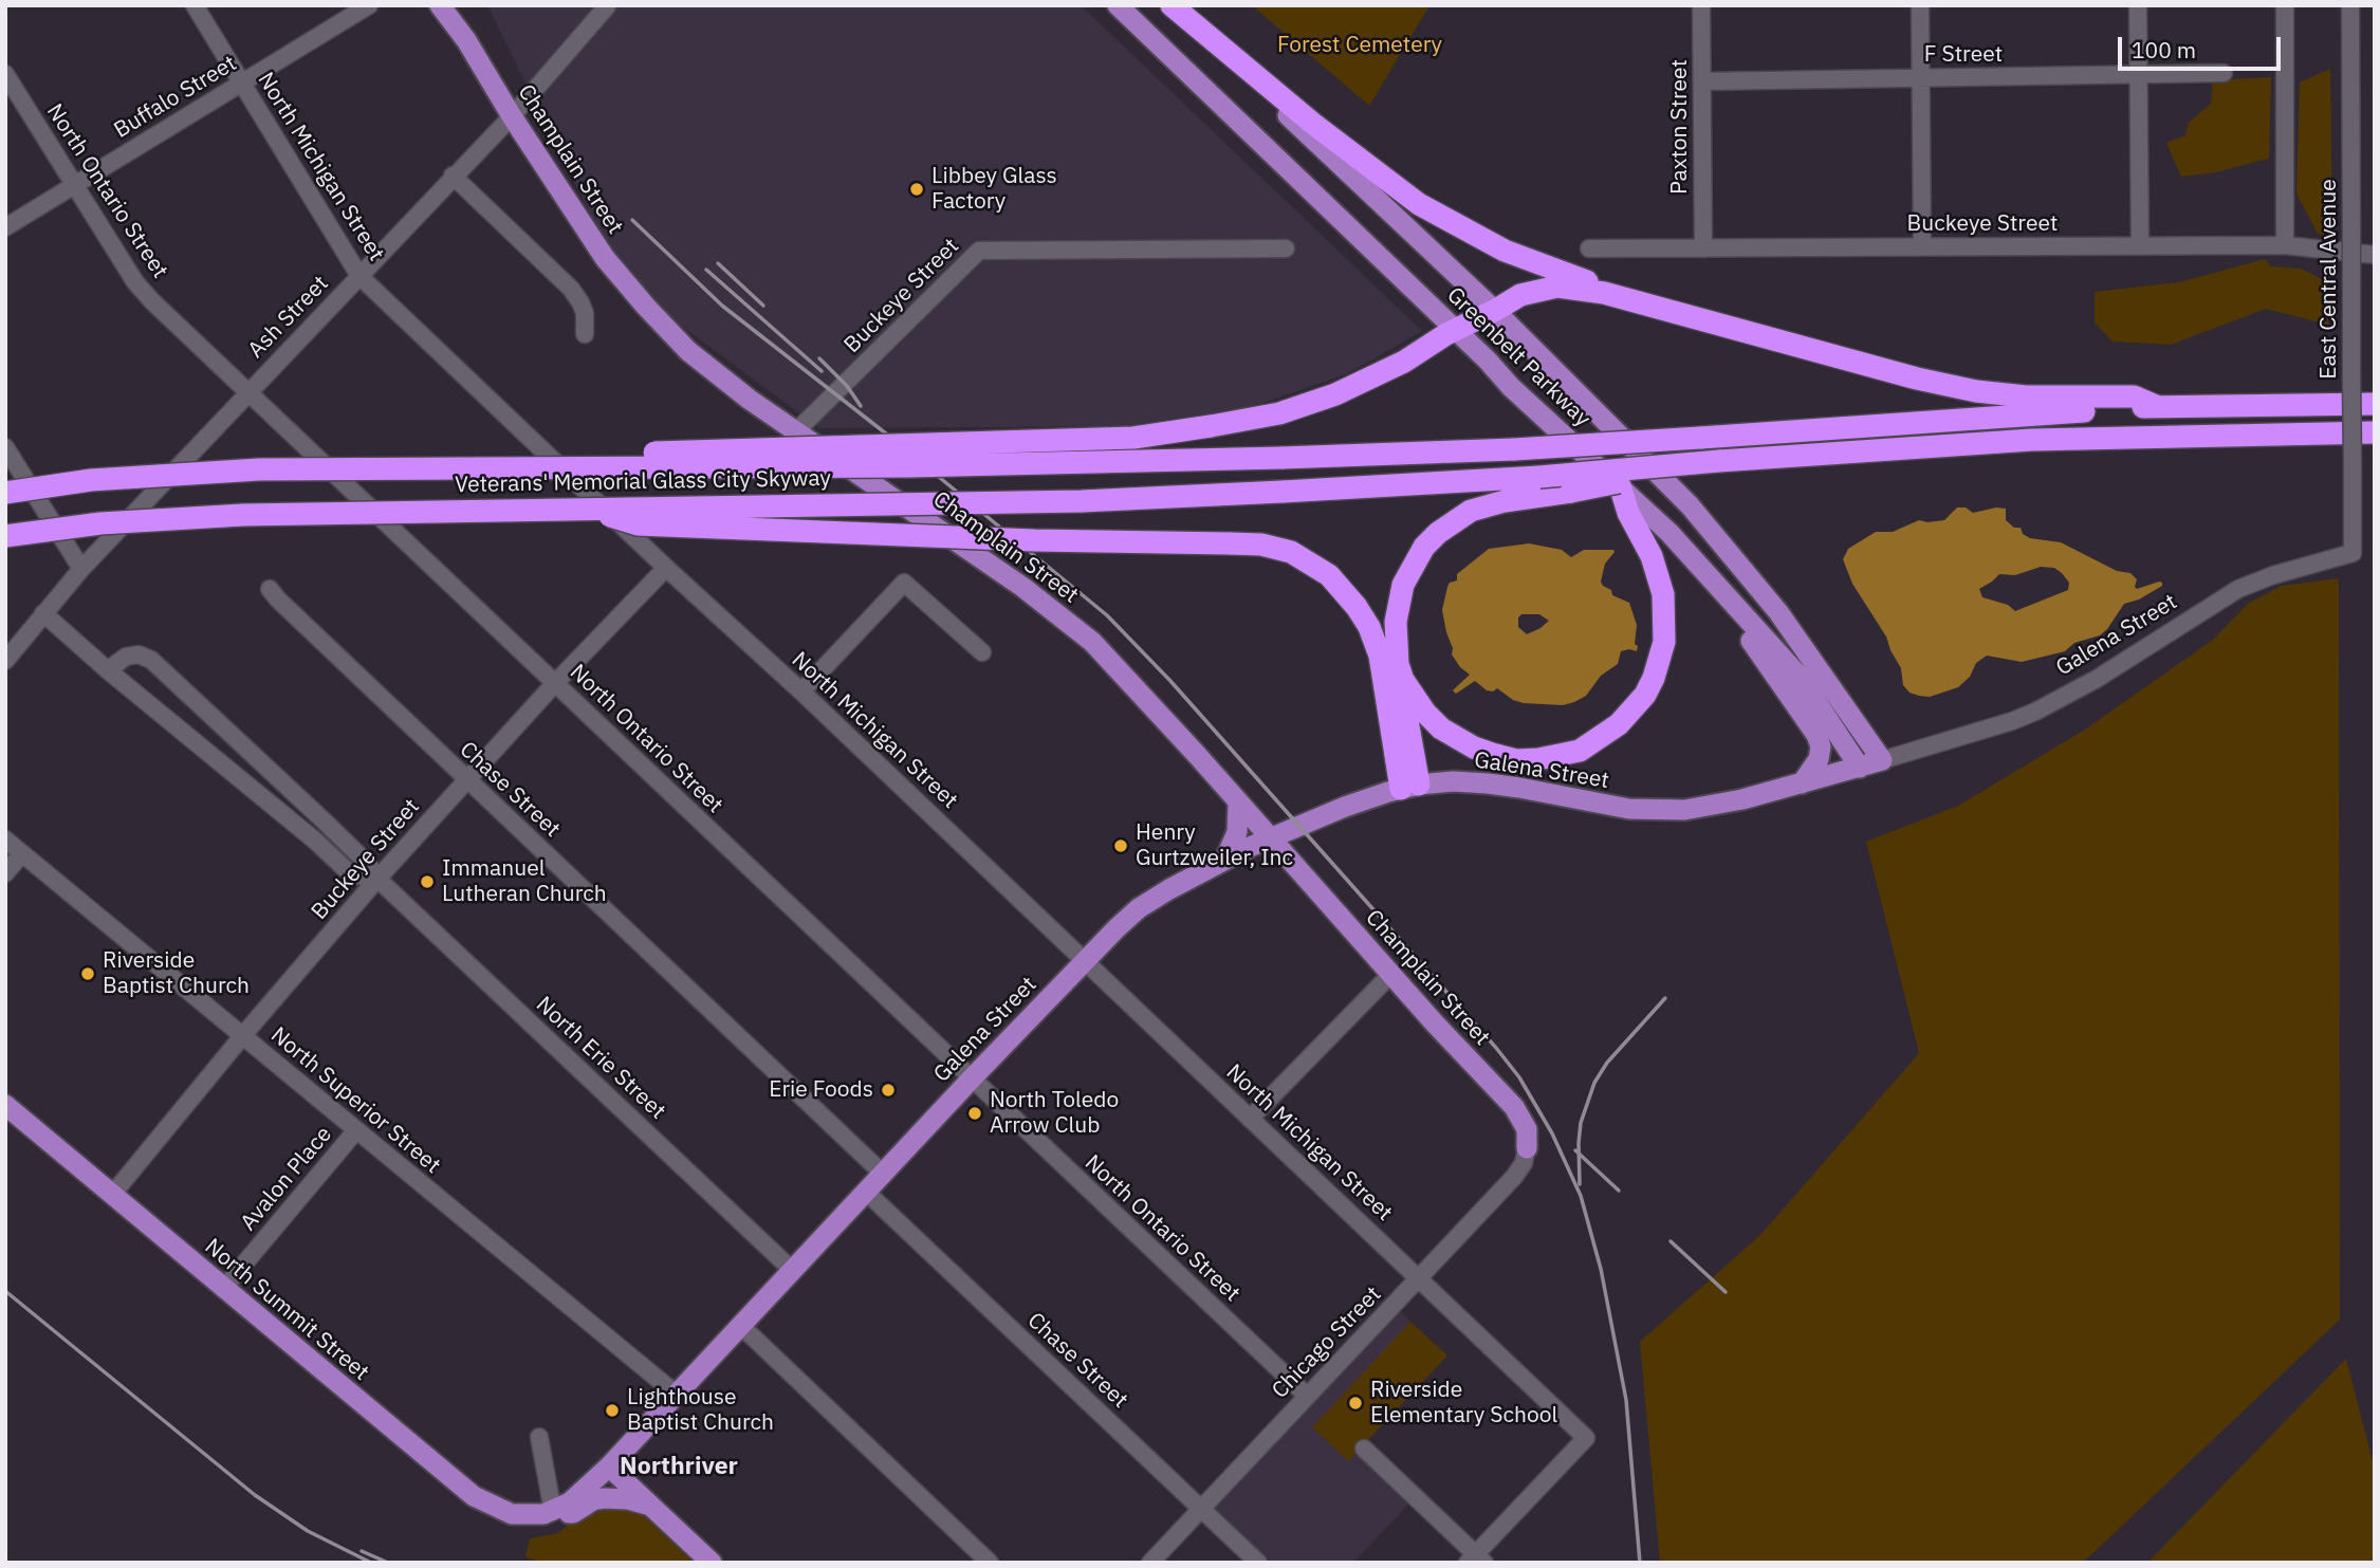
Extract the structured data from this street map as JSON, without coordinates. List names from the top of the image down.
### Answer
{
  "streets": {
    "highway": ["Veterans' Memorial Glass City Skyway"],
    "main road": [
      "Champlain Street",
      "Greenbelt Parkway",
      "Galena Street",
      "North Summit Street"
    ],
    "street": [
      "F Street",
      "Buffalo Street",
      "Paxton Street",
      "North Michigan Street",
      "North Ontario Street",
      "Buckeye Street",
      "East Central Avenue",
      "Ash Street",
      "Chase Street",
      "North Erie Street",
      "North Superior Street",
      "Avalon Place",
      "Chicago Street"
    ]
  },
  "crossings": [
    ["F Street", "Paxton Street"],
    ["Buffalo Street", "North Michigan Street"],
    ["Buffalo Street", "North Ontario Street"],
    ["Paxton Street", "Buckeye Street"],
    ["Champlain Street", "Buckeye Street"],
    ["Champlain Street", "Ash Street"],
    ["Champlain Street", "Galena Street"],
    ["Champlain Street", "Chicago Street"],
    ["North Michigan Street", "Buckeye Street"],
    ["North Michigan Street", "Ash Street"],
    ["North Michigan Street", "Galena Street"],
    ["North Michigan Street", "Chicago Street"],
    ["North Ontario Street", "Buckeye Street"],
    ["North Ontario Street", "Ash Street"],
    ["North Ontario Street", "Galena Street"],
    ["North Ontario Street", "Chicago Street"],
    ["Buckeye Street", "East Central Avenue"],
    ["Buckeye Street", "Chase Street"],
    ["Buckeye Street", "North Erie Street"],
    ["Buckeye Street", "North Superior Street"],
    ["Buckeye Street", "North Summit Street"],
    ["East Central Avenue", "Galena Street"],
    ["Ash Street", "North Erie Street"],
    ["Greenbelt Parkway", "Galena Street"],
    ["Galena Street", "Chase Street"],
    ["Galena Street", "North Erie Street"],
    ["Galena Street", "North Superior Street"],
    ["Galena Street", "North Summit Street"],
    ["Chase Street", "Chicago Street"],
    ["North Superior Street", "Avalon Place"],
    ["Avalon Place", "North Summit Street"]
  ],
  "districts": ["Northriver"],
  "parks": ["Forest Cemetery"],
  "places": [
    "Libbey Glass Factory",
    "Henry Gurtzweiler, Inc",
    "Immanuel Lutheran Church",
    "Riverside Baptist Church",
    "Erie Foods",
    "North Toledo Arrow Club",
    "Riverside Elementary School",
    "Lighthouse Baptist Church"
  ],
  "scale_bar": "100 m"
}
